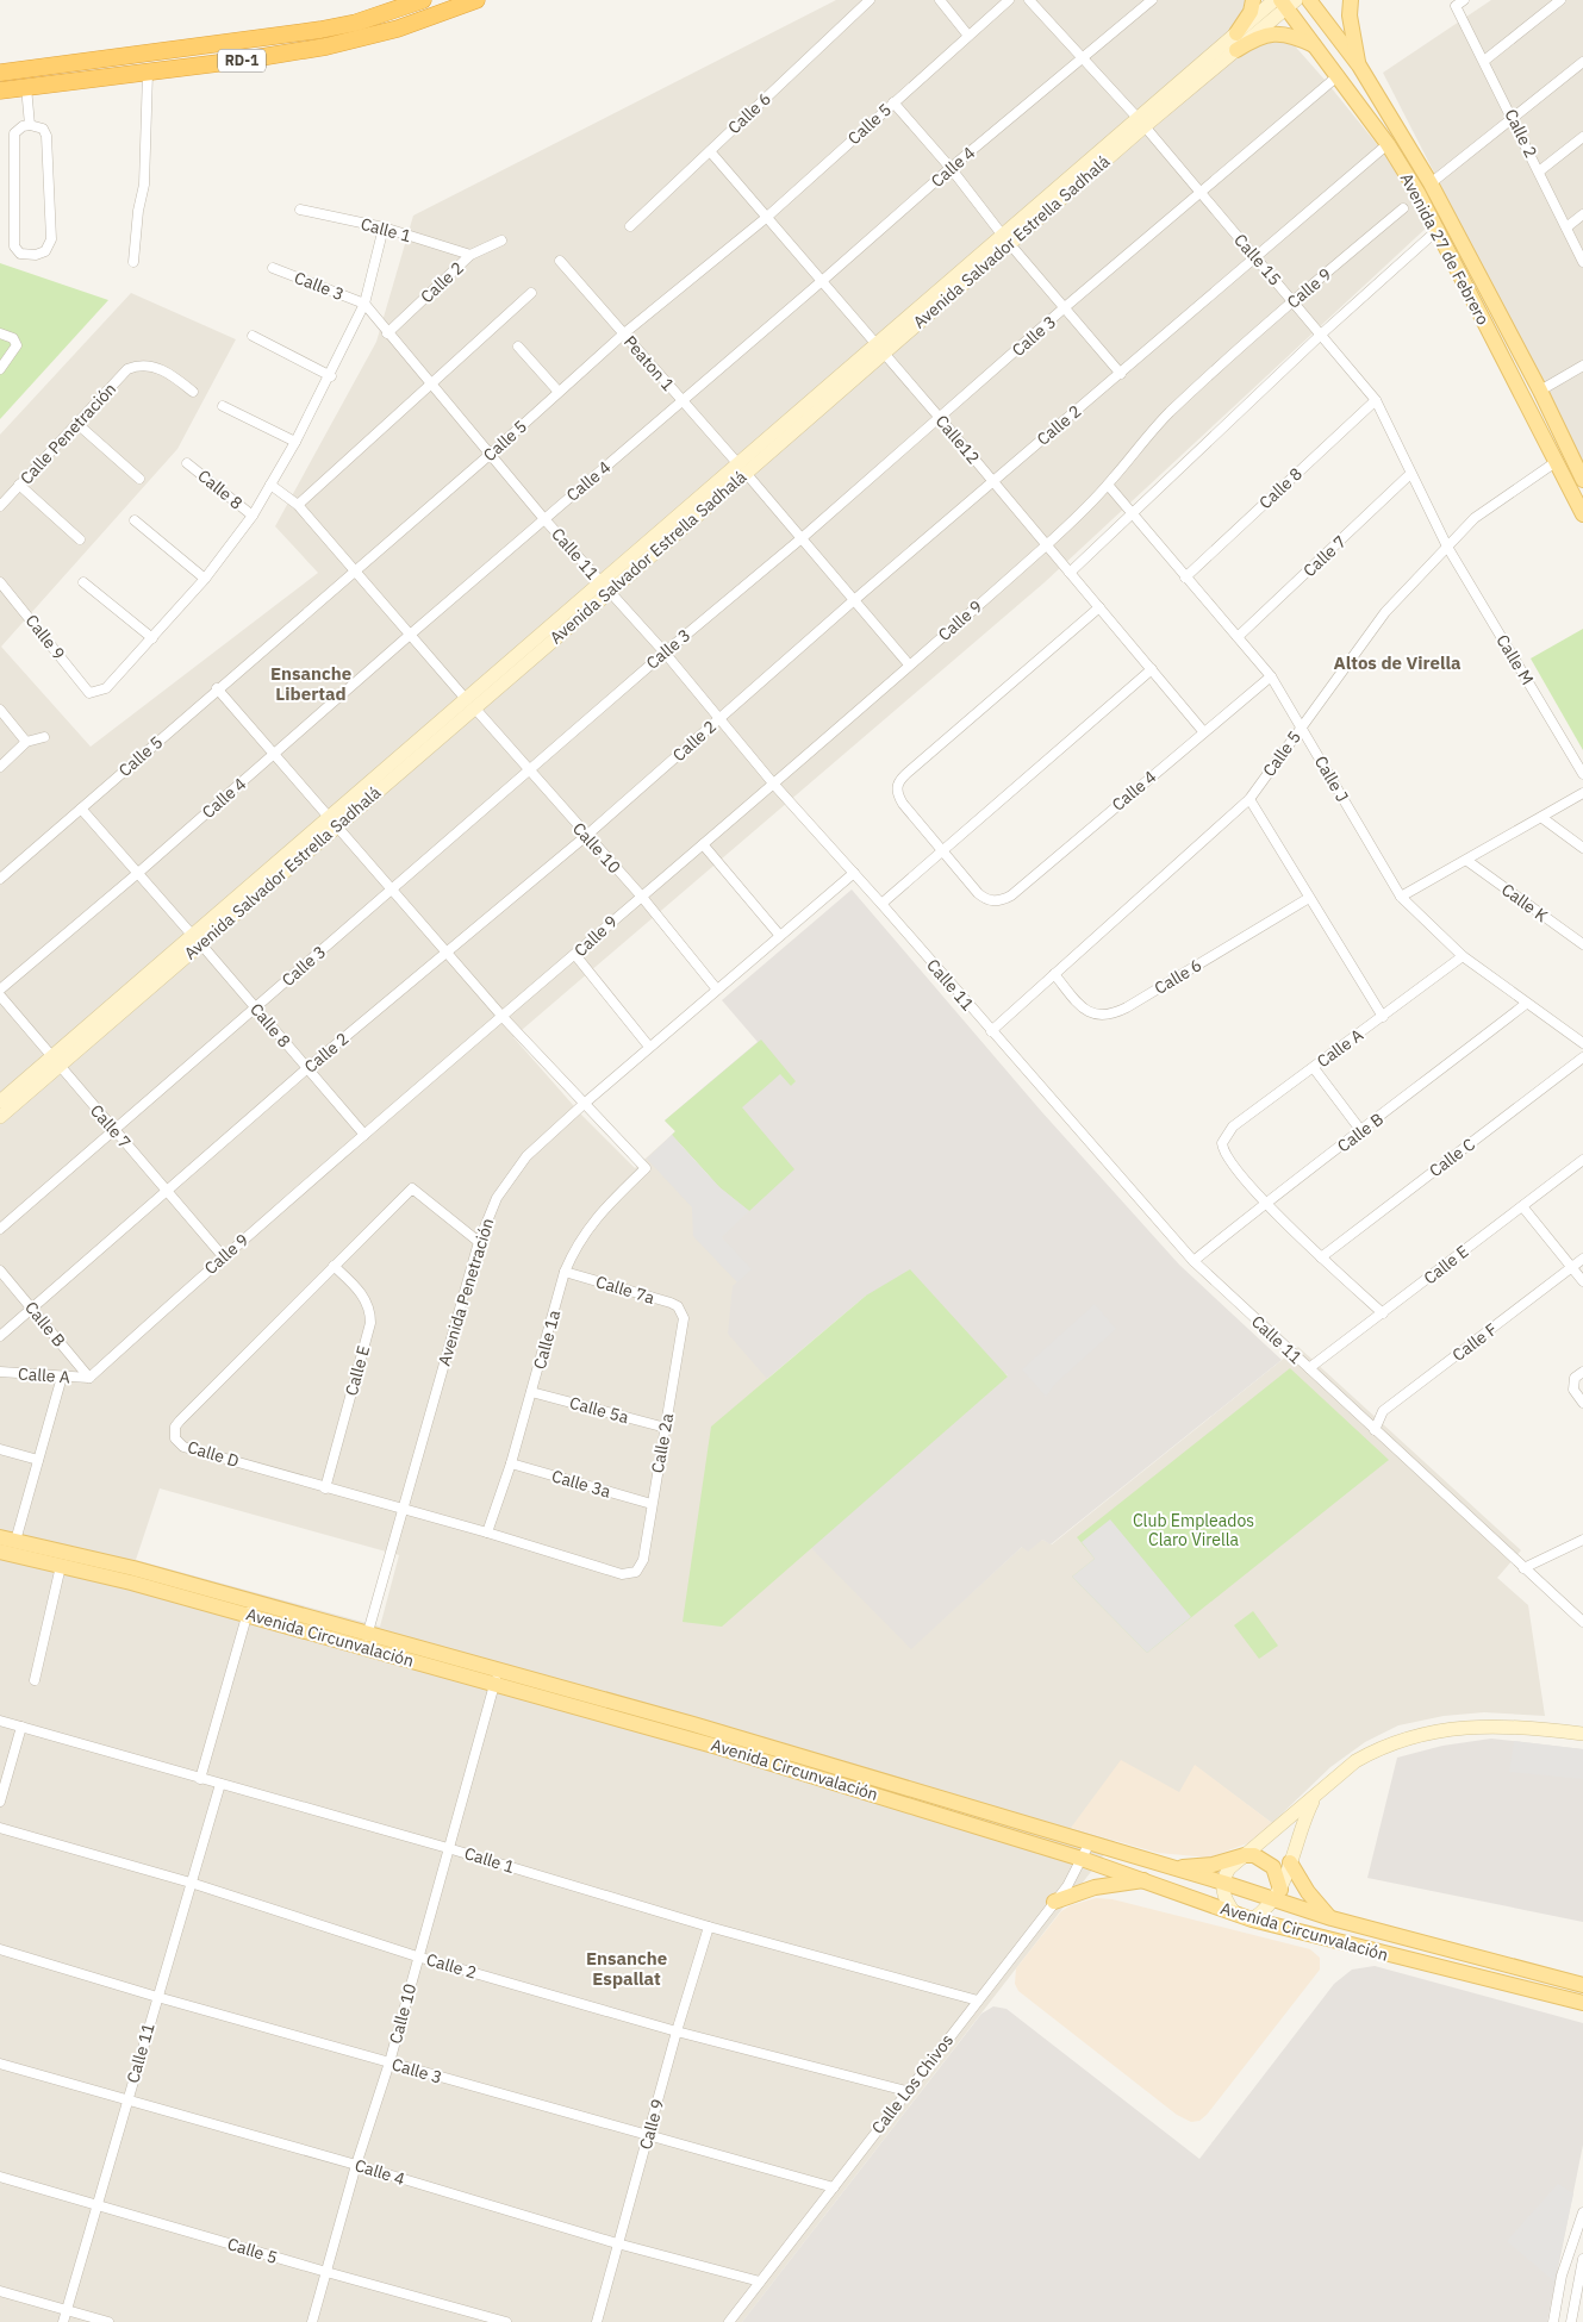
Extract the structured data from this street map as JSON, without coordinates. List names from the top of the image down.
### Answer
{
  "streets": {
    "highway": ["RD-1"],
    "main road": ["Avenida Salvador Estrella Sadhalá", "Avenida 27 de Febrero", "Avenida Circunvalación"],
    "street": [
      "Calle 6",
      "Calle 5",
      "Calle 2",
      "Calle 4",
      "Calle 1",
      "Calle 15",
      "Calle 3",
      "Calle 9",
      "Peaton 1",
      "Calle Penetración",
      "Calle12",
      "Calle 8",
      "Calle 11",
      "Calle 7",
      "Calle M",
      "Calle J",
      "Calle 10",
      "Calle K",
      "Calle A",
      "Calle B",
      "Calle C",
      "Calle E",
      "Calle 7a",
      "Avenida Penetración",
      "Calle 1a",
      "Calle F",
      "Calle 5a",
      "Calle 2a",
      "Calle D",
      "Calle 3a",
      "Calle Los Chivos"
    ]
  },
  "crossings": [
    ["Calle 6", "Calle 5"],
    ["Calle 6", "Calle12"],
    ["Calle 5", "Avenida 27 de Febrero"],
    ["Calle 5", "Calle 15"],
    ["Calle 5", "Peaton 1"],
    ["Calle 5", "Calle12"],
    ["Calle 5", "Calle 8"],
    ["Calle 5", "Calle 11"],
    ["Calle 5", "Calle M"],
    ["Calle 5", "Calle J"],
    ["Calle 5", "Calle 10"],
    ["Calle 2", "Calle 1"],
    ["Calle 2", "Avenida 27 de Febrero"],
    ["Calle 2", "Calle 15"],
    ["Calle 2", "Calle 9"],
    ["Calle 2", "Peaton 1"],
    ["Calle 2", "Calle12"],
    ["Calle 2", "Calle 8"],
    ["Calle 2", "Calle 11"],
    ["Calle 2", "Calle 7"],
    ["Calle 2", "Calle 10"],
    ["Calle 2", "Calle B"],
    ["Calle 2", "Calle Los Chivos"],
    ["Calle 4", "Calle 15"],
    ["Calle 4", "Calle 9"],
    ["Calle 4", "Peaton 1"],
    ["Calle 4", "Calle12"],
    ["Calle 4", "Calle 8"],
    ["Calle 4", "Calle 11"],
    ["Calle 4", "Calle J"],
    ["Calle 4", "Calle 10"],
    ["Calle 4", "Calle Los Chivos"],
    ["Calle 1", "Calle 9"],
    ["Calle 1", "Calle 11"],
    ["Calle 1", "Calle 10"],
    ["Calle 1", "Calle Los Chivos"],
    ["Avenida Salvador Estrella Sadhalá", "Avenida 27 de Febrero"],
    ["Avenida Salvador Estrella Sadhalá", "Calle 15"],
    ["Avenida Salvador Estrella Sadhalá", "Peaton 1"],
    ["Avenida Salvador Estrella Sadhalá", "Calle12"],
    ["Avenida Salvador Estrella Sadhalá", "Calle 8"],
    ["Avenida Salvador Estrella Sadhalá", "Calle 11"],
    ["Avenida Salvador Estrella Sadhalá", "Calle 7"],
    ["Avenida Salvador Estrella Sadhalá", "Calle 10"],
    ["Avenida 27 de Febrero", "Calle 3"],
    ["Calle 15", "Calle 3"],
    ["Calle 15", "Calle 9"],
    ["Calle 15", "Calle 8"],
    ["Calle 15", "Calle 7"],
    ["Calle 15", "Calle M"],
    ["Calle 3", "Calle 9"],
    ["Calle 3", "Peaton 1"],
    ["Calle 3", "Calle12"],
    ["Calle 3", "Calle 8"],
    ["Calle 3", "Calle 11"],
    ["Calle 3", "Calle 7"],
    ["Calle 3", "Calle 10"],
    ["Calle 3", "Calle Los Chivos"],
    ["Calle 9", "Peaton 1"],
    ["Calle 9", "Calle12"],
    ["Calle 9", "Calle 8"],
    ["Calle 9", "Calle 11"],
    ["Calle 9", "Calle 7"],
    ["Calle 9", "Calle J"],
    ["Calle 9", "Calle 10"],
    ["Calle 9", "Calle A"],
    ["Calle 9", "Calle B"],
    ["Calle 8", "Calle J"],
    ["Calle 11", "Calle B"],
    ["Calle 11", "Calle E"],
    ["Calle 11", "Avenida Penetración"],
    ["Calle 11", "Calle F"],
    ["Calle 7", "Calle J"],
    ["Calle J", "Calle A"],
    ["Calle J", "Calle B"],
    ["Calle 10", "Avenida Penetración"],
    ["Calle 10", "Avenida Circunvalación"],
    ["Calle A", "Calle B"],
    ["Calle E", "Calle D"],
    ["Calle 7a", "Calle 1a"],
    ["Calle 7a", "Calle 2a"],
    ["Avenida Penetración", "Calle 1a"],
    ["Avenida Penetración", "Calle D"],
    ["Avenida Penetración", "Avenida Circunvalación"],
    ["Calle 1a", "Calle 5a"],
    ["Calle 1a", "Calle D"],
    ["Calle 1a", "Calle 3a"],
    ["Calle 5a", "Calle 2a"],
    ["Calle 2a", "Calle D"],
    ["Calle 2a", "Calle 3a"],
    ["Avenida Circunvalación", "Calle Los Chivos"]
  ],
  "districts": ["Altos de Virella", "Ensanche Libertad", "Ensanche Espallat"],
  "parks": ["Club Empleados Claro Virella"]
}
